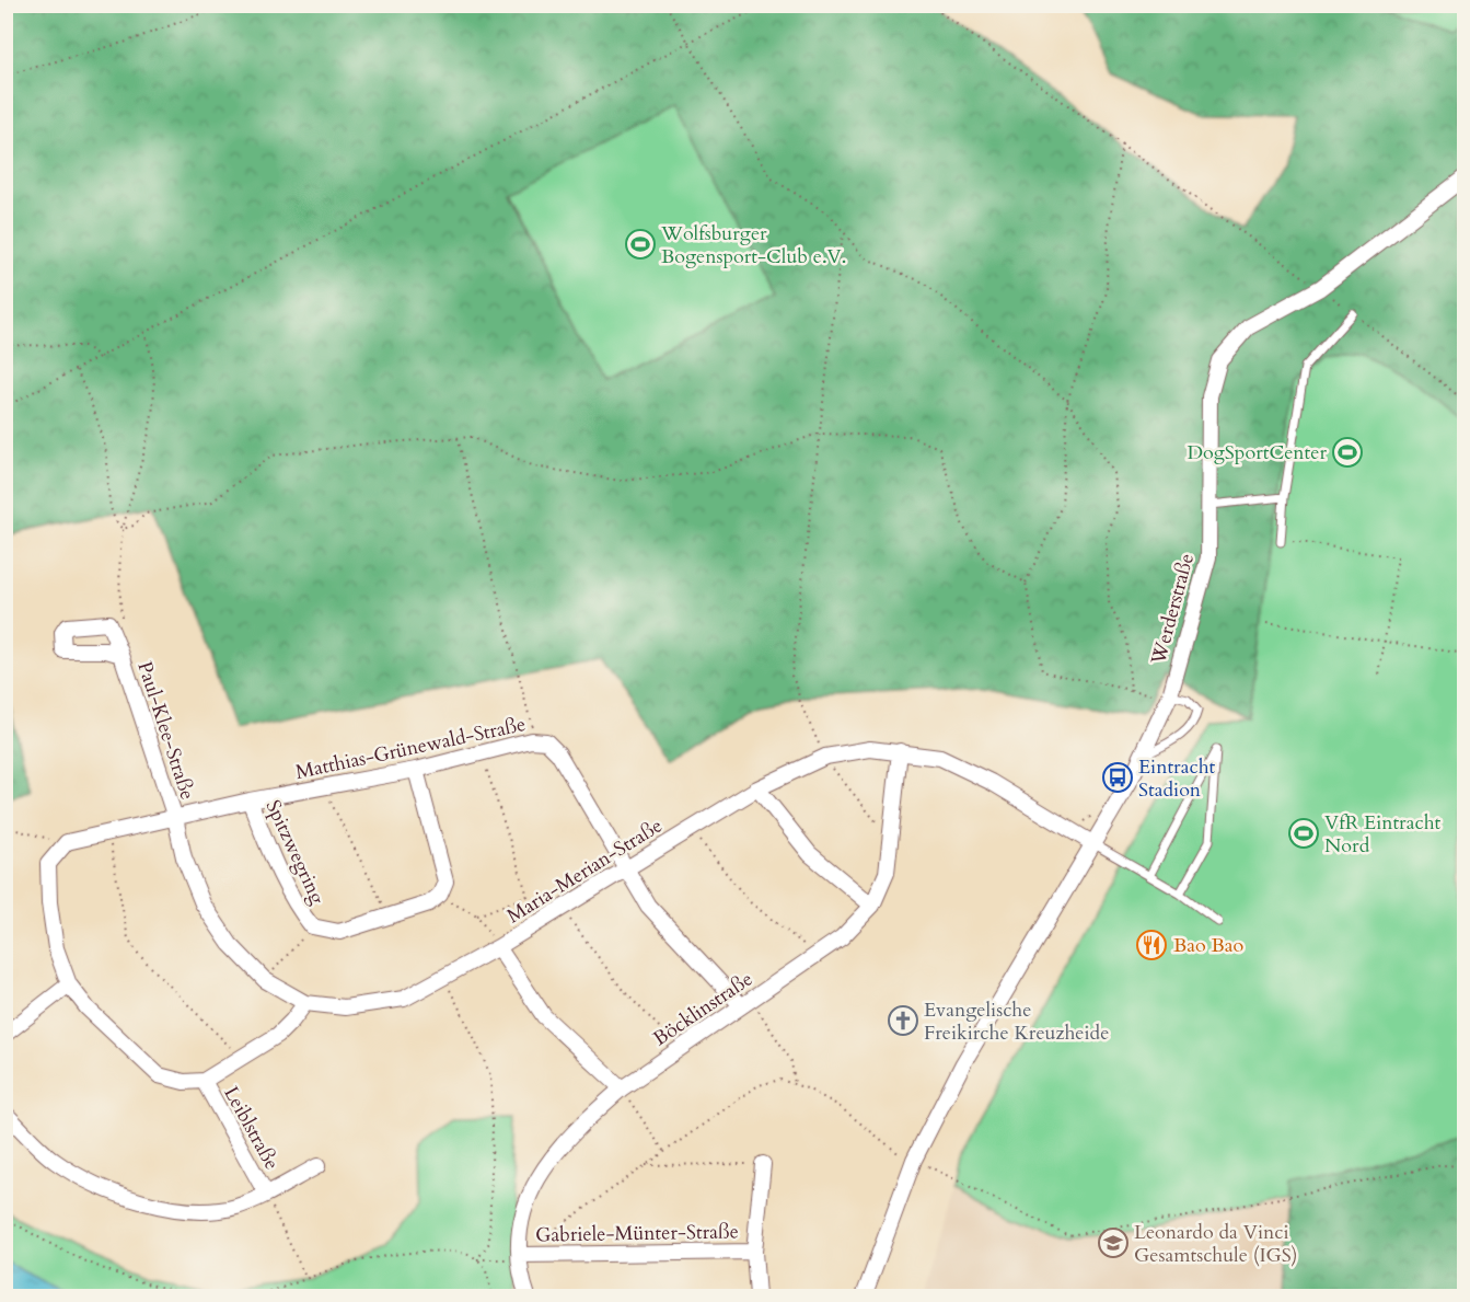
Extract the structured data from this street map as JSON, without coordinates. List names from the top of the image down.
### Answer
{
  "streets": {
    "street": [
      "Werderstraße",
      "Paul-Klee-Straße",
      "Matthias-Grünewald-Straße",
      "Spitzwegring",
      "Maria-Merian-Straße",
      "Böcklinstraße",
      "Leiblstraße",
      "Gabriele-Münter-Straße"
    ]
  },
  "crossings": [
    ["Werderstraße", "Maria-Merian-Straße"],
    ["Paul-Klee-Straße", "Matthias-Grünewald-Straße"],
    ["Paul-Klee-Straße", "Maria-Merian-Straße"],
    ["Matthias-Grünewald-Straße", "Spitzwegring"],
    ["Matthias-Grünewald-Straße", "Maria-Merian-Straße"],
    ["Matthias-Grünewald-Straße", "Böcklinstraße"],
    ["Maria-Merian-Straße", "Böcklinstraße"],
    ["Böcklinstraße", "Gabriele-Münter-Straße"]
  ],
  "places": {
    "sports": ["Wolfsburger Bogensport-Club e.V.", "DogSportCenter", "VfR Eintracht Nord"],
    "bus stop": ["Eintracht Stadion"],
    "restaurant": ["Bao Bao"],
    "church": ["Evangelische Freikirche Kreuzheide"],
    "school or university": ["Leonardo da Vinci Gesamtschule (IGS)"]
  }
}
